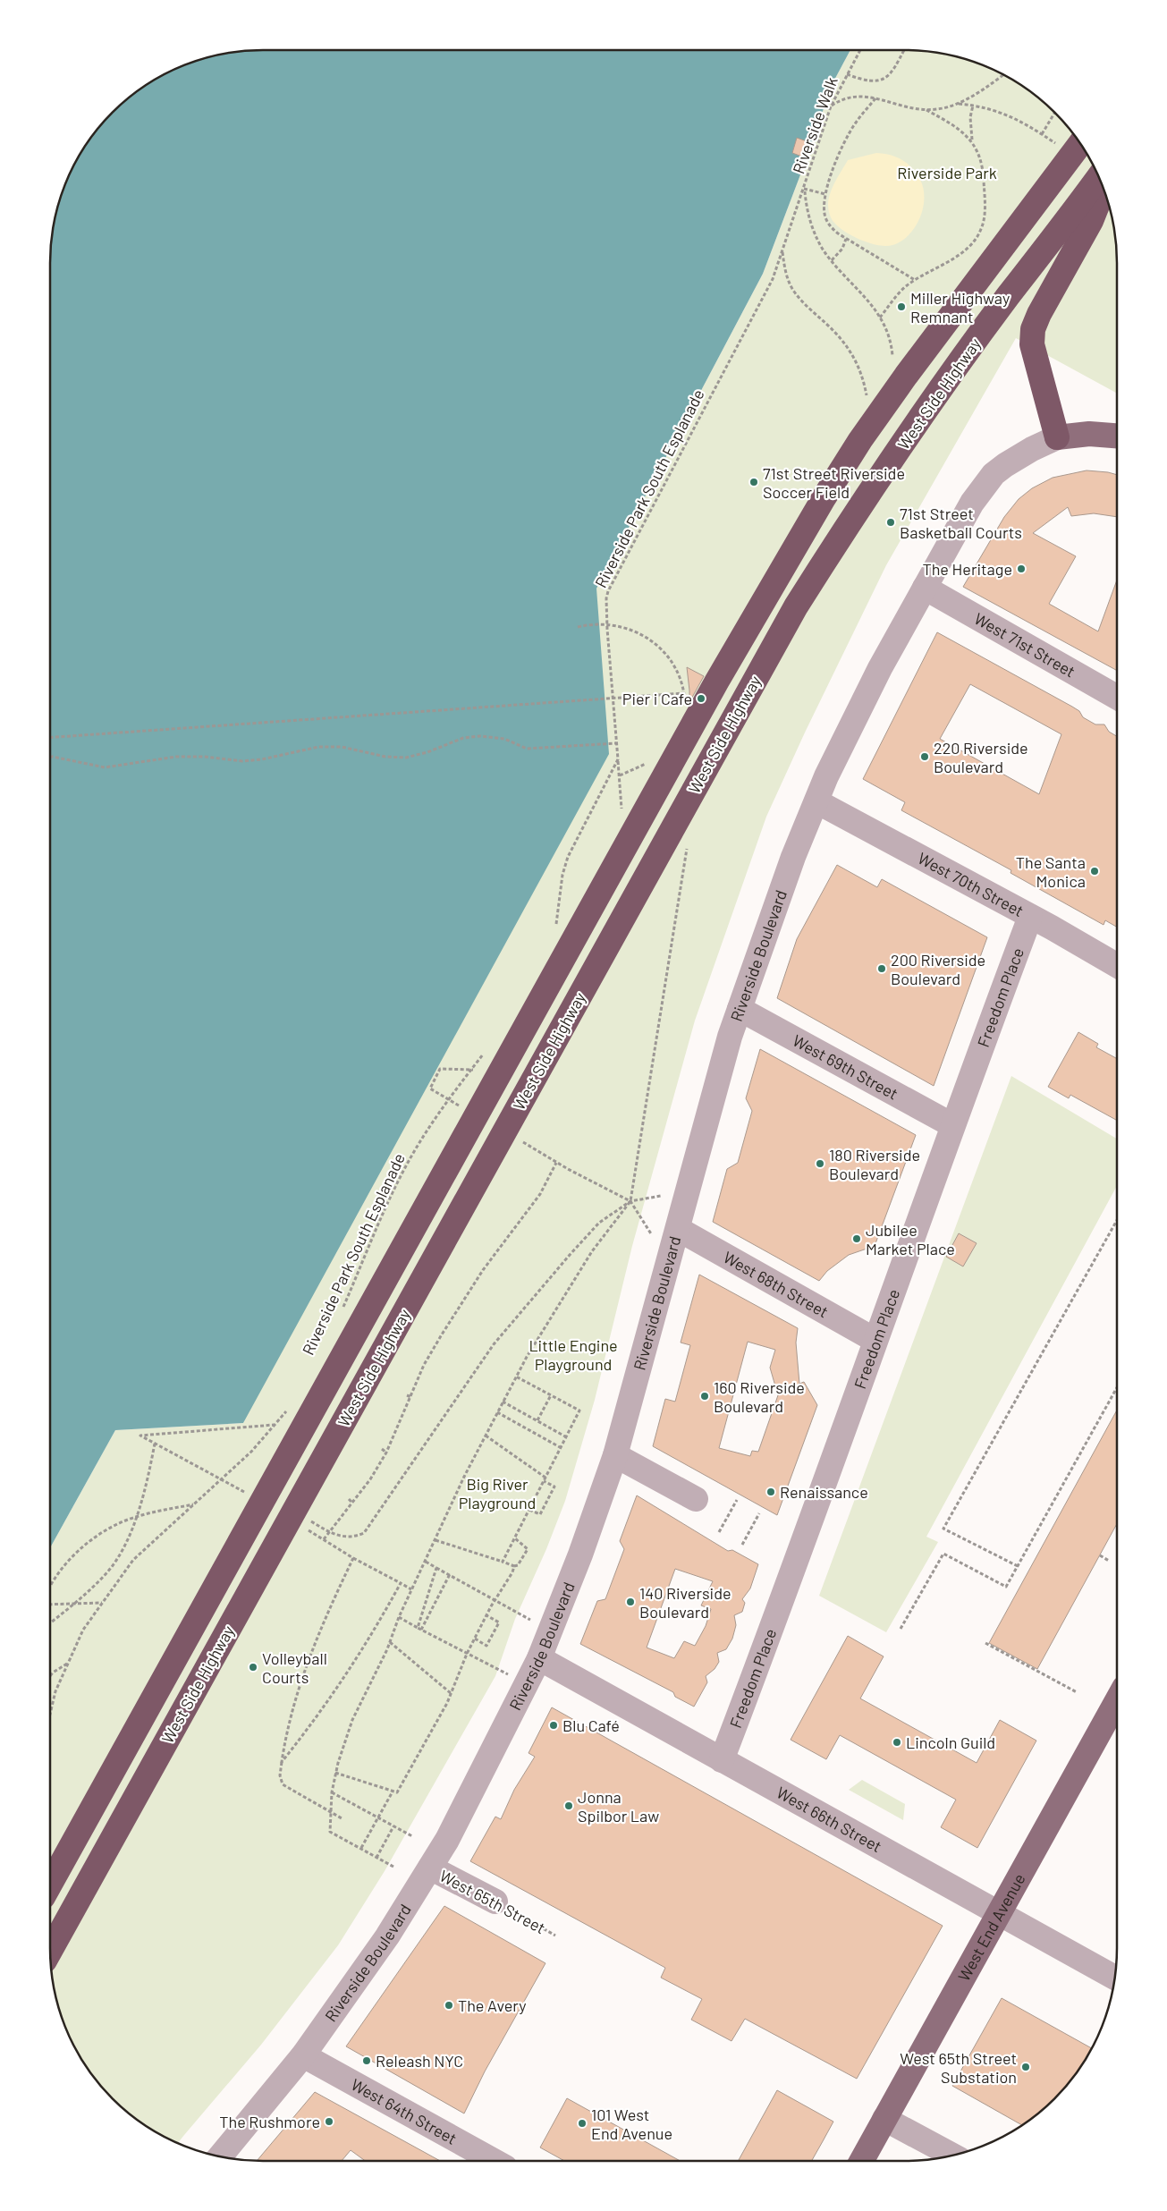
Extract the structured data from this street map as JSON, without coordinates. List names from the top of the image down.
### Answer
{
  "streets": {
    "highway": ["West Side Highway"],
    "main road": ["West End Avenue"],
    "street": [
      "West 71st Street",
      "West 70th Street",
      "Riverside Boulevard",
      "Freedom Place",
      "West 69th Street",
      "West 68th Street",
      "West 66th Street",
      "West 65th Street",
      "West 64th Street"
    ],
    "path": ["Riverside Walk", "Riverside Park South Esplanade"]
  },
  "crossings": [
    ["Riverside Walk", "Riverside Park South Esplanade"],
    ["West 71st Street", "Riverside Boulevard"],
    ["West 70th Street", "Riverside Boulevard"],
    ["West 70th Street", "Freedom Place"],
    ["Riverside Boulevard", "West 69th Street"],
    ["Riverside Boulevard", "West 68th Street"],
    ["Riverside Boulevard", "West 66th Street"],
    ["Riverside Boulevard", "West 65th Street"],
    ["Riverside Boulevard", "West 64th Street"],
    ["Freedom Place", "West 69th Street"],
    ["Freedom Place", "West 68th Street"],
    ["Freedom Place", "West 66th Street"],
    ["West 66th Street", "West End Avenue"]
  ],
  "parks": ["Riverside Park", "Little Engine Playground", "Big River Playground"],
  "places": [
    "Miller Highway Remnant",
    "71st Street Riverside Soccer Field",
    "71st Street Basketball Courts",
    "The Heritage",
    "Pier i Cafe",
    "220 Riverside Boulevard",
    "The Santa Monica",
    "200 Riverside Boulevard",
    "180 Riverside Boulevard",
    "Jubilee Market Place",
    "160 Riverside Boulevard",
    "Renaissance",
    "140 Riverside Boulevard",
    "Volleyball Courts",
    "Blu Café",
    "Lincoln Guild",
    "Jonna Spilbor Law",
    "The Avery",
    "Releash NYC",
    "West 65th Street Substation",
    "The Rushmore",
    "101 West End Avenue"
  ]
}
